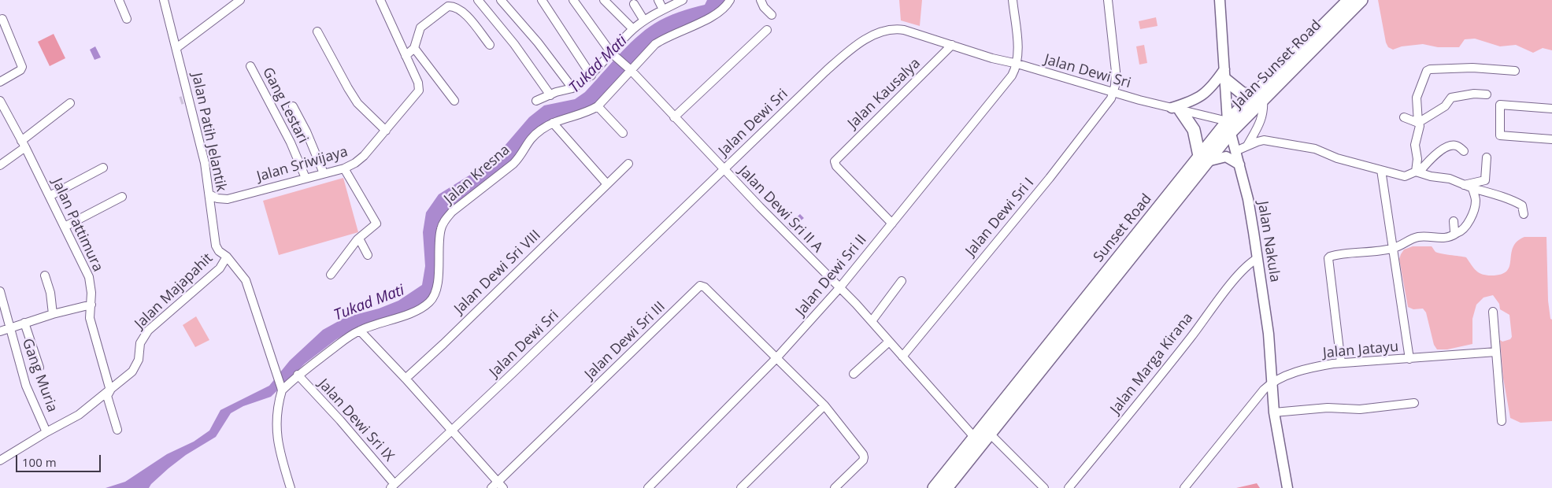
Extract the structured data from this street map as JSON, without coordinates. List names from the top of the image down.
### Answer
{
  "streets": {
    "highway": ["Jalan Sunset Road", "Sunset Road"],
    "main road": ["Jalan Nakula"],
    "street": [
      "Jalan Dewi Sri",
      "Jalan Kausalya",
      "Gang Lestari",
      "Jalan Patih Jelantik",
      "Jalan Sriwijaya",
      "Jalan Kresna",
      "Jalan Dewi Sri II A",
      "Jalan Dewi Sri I",
      "Jalan Pattimura",
      "Jalan Dewi Sri VIII",
      "Jalan Dewi Sri II",
      "Jalan Majapahit",
      "Jalan Dewi Sri III",
      "Jalan Jatayu",
      "Jalan Marga Kirana",
      "Gang Muria",
      "Jalan Dewi Sri IX"
    ]
  },
  "crossings": [
    ["Jalan Sunset Road", "Jalan Dewi Sri"],
    ["Jalan Sunset Road", "Sunset Road"],
    ["Jalan Sunset Road", "Jalan Nakula"],
    ["Jalan Dewi Sri", "Jalan Kausalya"],
    ["Jalan Dewi Sri", "Jalan Dewi Sri II A"],
    ["Jalan Dewi Sri", "Jalan Dewi Sri I"],
    ["Jalan Dewi Sri", "Sunset Road"],
    ["Jalan Dewi Sri", "Jalan Nakula"],
    ["Jalan Dewi Sri", "Jalan Dewi Sri II"],
    ["Jalan Dewi Sri", "Jalan Dewi Sri IX"],
    ["Jalan Kausalya", "Jalan Dewi Sri II"],
    ["Gang Lestari", "Jalan Sriwijaya"],
    ["Jalan Patih Jelantik", "Jalan Sriwijaya"],
    ["Jalan Patih Jelantik", "Jalan Kresna"],
    ["Jalan Patih Jelantik", "Jalan Majapahit"],
    ["Jalan Kresna", "Jalan Dewi Sri II A"],
    ["Jalan Kresna", "Jalan Dewi Sri IX"],
    ["Jalan Dewi Sri II A", "Jalan Dewi Sri I"],
    ["Jalan Dewi Sri II A", "Sunset Road"],
    ["Jalan Dewi Sri II A", "Jalan Dewi Sri II"],
    ["Jalan Pattimura", "Jalan Majapahit"],
    ["Sunset Road", "Jalan Nakula"],
    ["Jalan Nakula", "Jalan Jatayu"],
    ["Jalan Nakula", "Jalan Marga Kirana"],
    ["Jalan Dewi Sri II", "Jalan Dewi Sri III"],
    ["Jalan Majapahit", "Gang Muria"]
  ],
  "water": ["Tukad Mati"],
  "scale_bar": "100 m"
}
